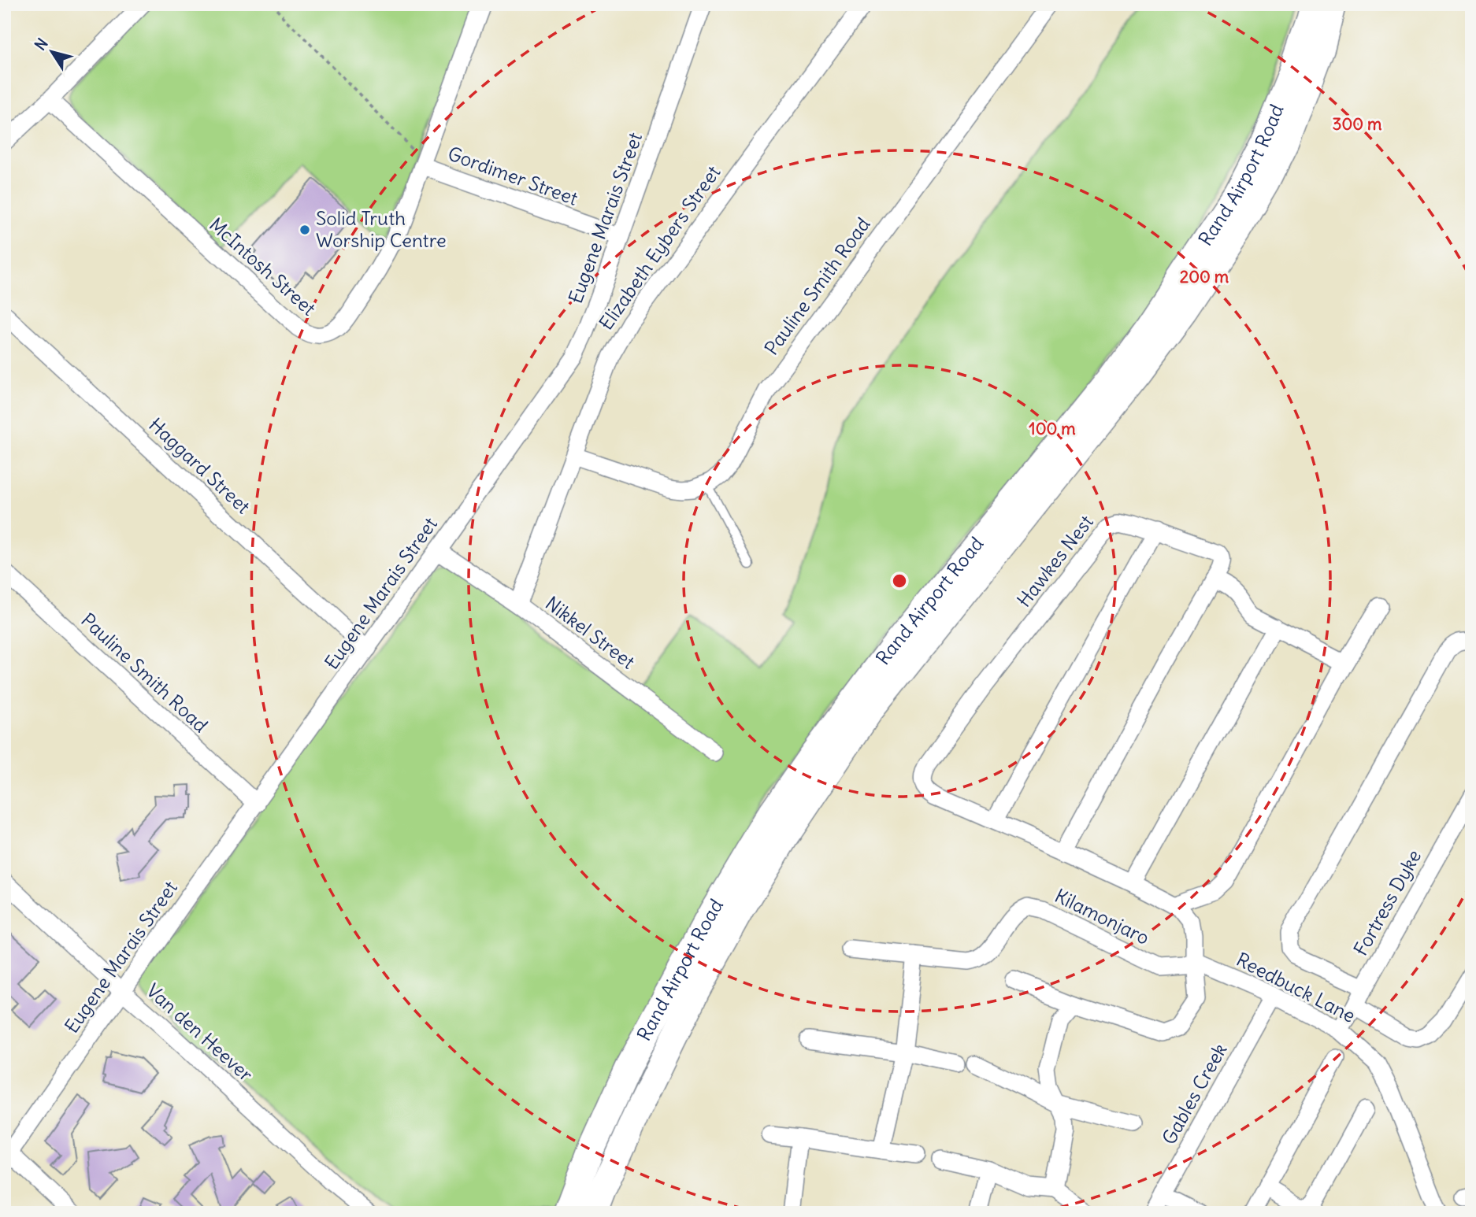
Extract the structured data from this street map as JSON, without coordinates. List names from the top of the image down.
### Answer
{
  "streets": {
    "main road": ["Rand Airport Road"],
    "street": [
      "Gordimer Street",
      "Eugene Marais Street",
      "Elizabeth Eybers Street",
      "McIntosh Street",
      "Pauline Smith Road",
      "Haggard Street",
      "Hawkes Nest",
      "Nikkel Street",
      "Fortress Dyke",
      "Kilamonjaro",
      "Reedbuck Lane",
      "Van den Heever",
      "Gables Creek"
    ]
  },
  "crossings": [
    ["Gordimer Street", "Eugene Marais Street"],
    ["Gordimer Street", "McIntosh Street"],
    ["Eugene Marais Street", "Pauline Smith Road"],
    ["Eugene Marais Street", "Haggard Street"],
    ["Eugene Marais Street", "Nikkel Street"],
    ["Eugene Marais Street", "Van den Heever"],
    ["Elizabeth Eybers Street", "Pauline Smith Road"],
    ["Elizabeth Eybers Street", "Nikkel Street"],
    ["Hawkes Nest", "Kilamonjaro"],
    ["Hawkes Nest", "Reedbuck Lane"],
    ["Fortress Dyke", "Reedbuck Lane"],
    ["Kilamonjaro", "Reedbuck Lane"],
    ["Reedbuck Lane", "Gables Creek"]
  ],
  "places": ["Solid Truth Worship Centre"],
  "north": "top left",
  "rings": ["300 m", "200 m", "100 m"]
}
